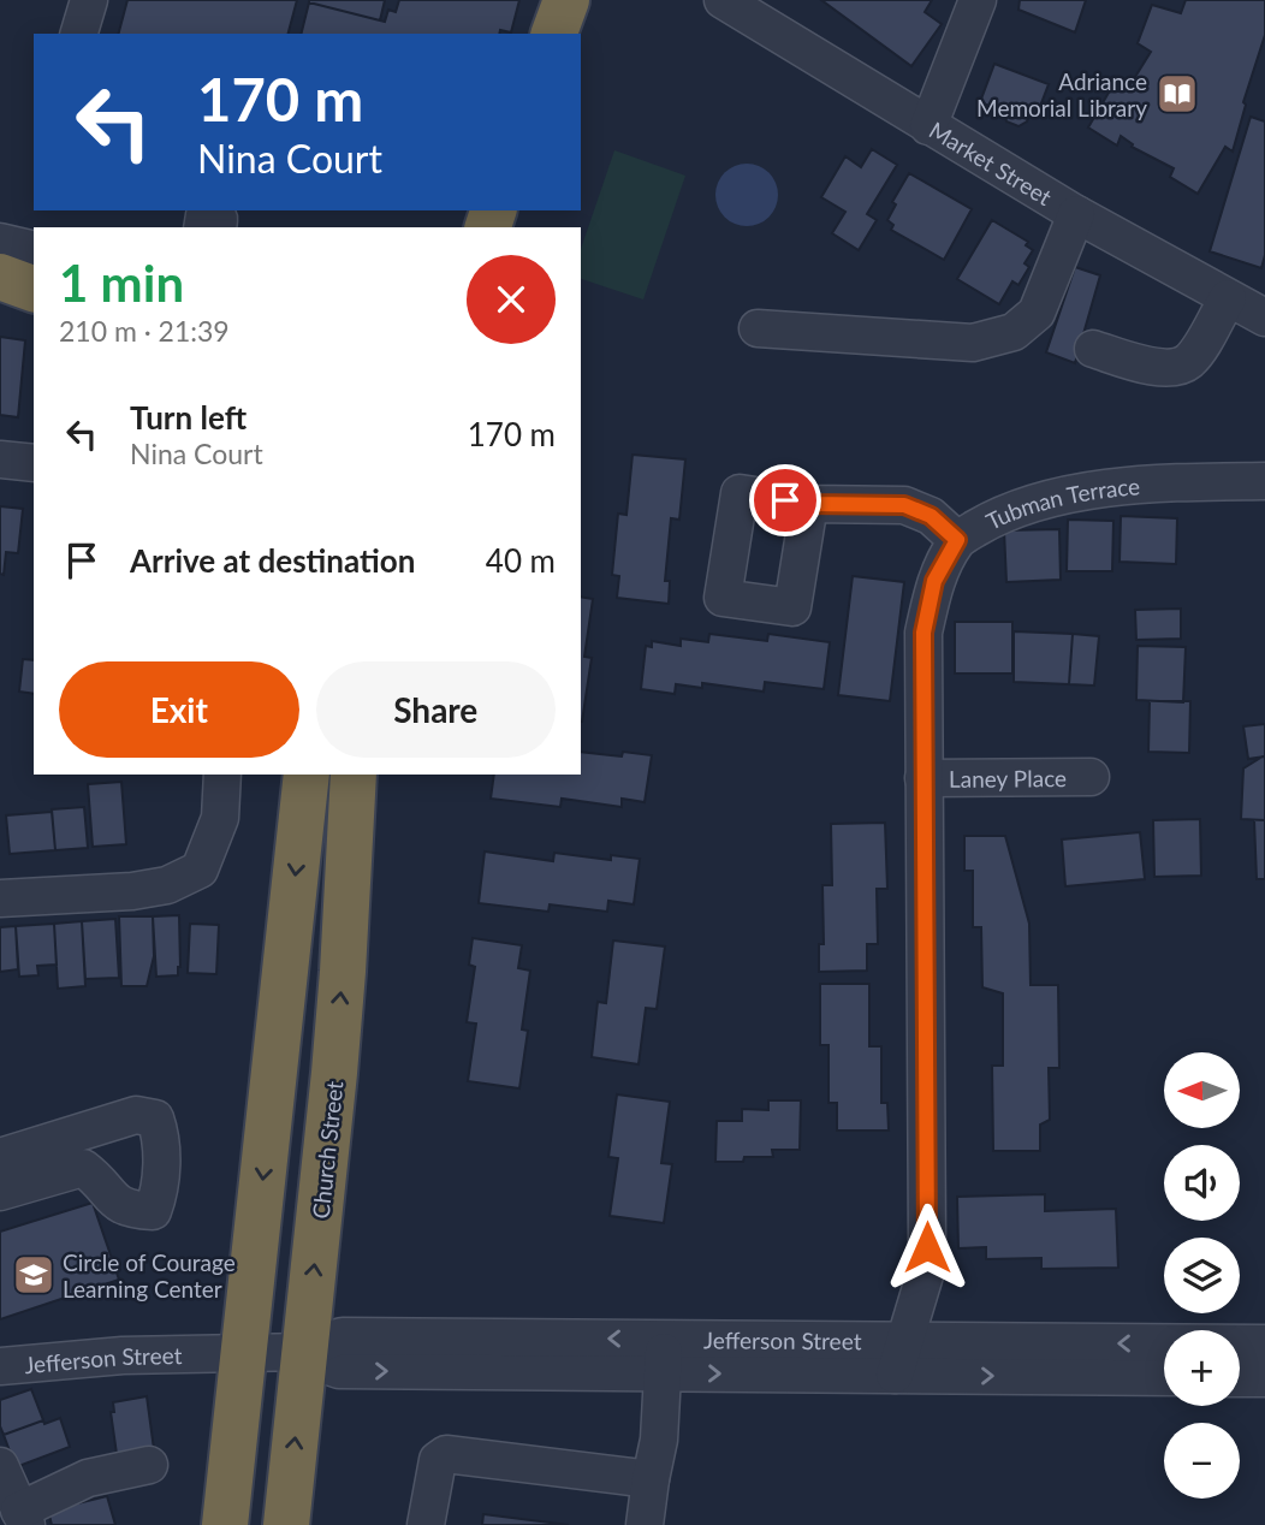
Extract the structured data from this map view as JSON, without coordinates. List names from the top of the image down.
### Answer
{
  "streets": {
    "highway": ["Church Street"],
    "street": [
      "Market Street",
      "Tubman Terrace",
      "Laney Place",
      "Jefferson Street"
    ]
  },
  "crossings": [
    ["Tubman Terrace", "Laney Place"],
    ["Tubman Terrace", "Jefferson Street"],
    ["Church Street", "Jefferson Street"]
  ],
  "places": {
    "library": ["Adriance Memorial Library"],
    "school or university": ["Circle of Courage Learning Center"]
  },
  "north": "left",
  "page": {
    "turn": ["170 m", "Nina Court"],
    "heading": ["1 min", "210 m · 21:39"],
    "list": [
      {
        "name": "Turn left",
        "note": "Nina Court",
        "value": "170 m"
      },
      {
        "name": "Arrive at destination",
        "value": "40 m"
      }
    ],
    "buttons": ["Exit", "Share"],
    "map_buttons": ["+", "−"]
  }
}
